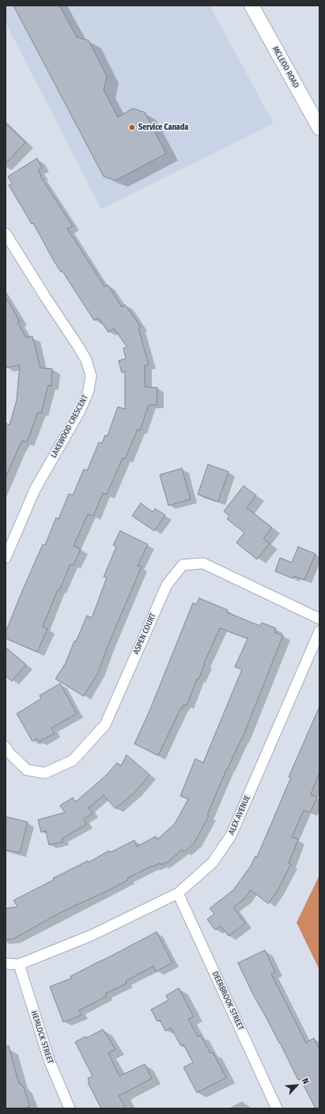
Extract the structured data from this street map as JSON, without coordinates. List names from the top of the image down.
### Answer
{
  "streets": {
    "main road": ["MCLEOD ROAD"],
    "street": [
      "LAKEWOOD CRESCENT",
      "ASPEN COURT",
      "ALEX AVENUE",
      "DEERBROOK STREET",
      "HEMLOCK STREET"
    ]
  },
  "crossings": [
    ["ALEX AVENUE", "DEERBROOK STREET"],
    ["ALEX AVENUE", "HEMLOCK STREET"]
  ],
  "places": ["Service Canada"],
  "north": "top right"
}
